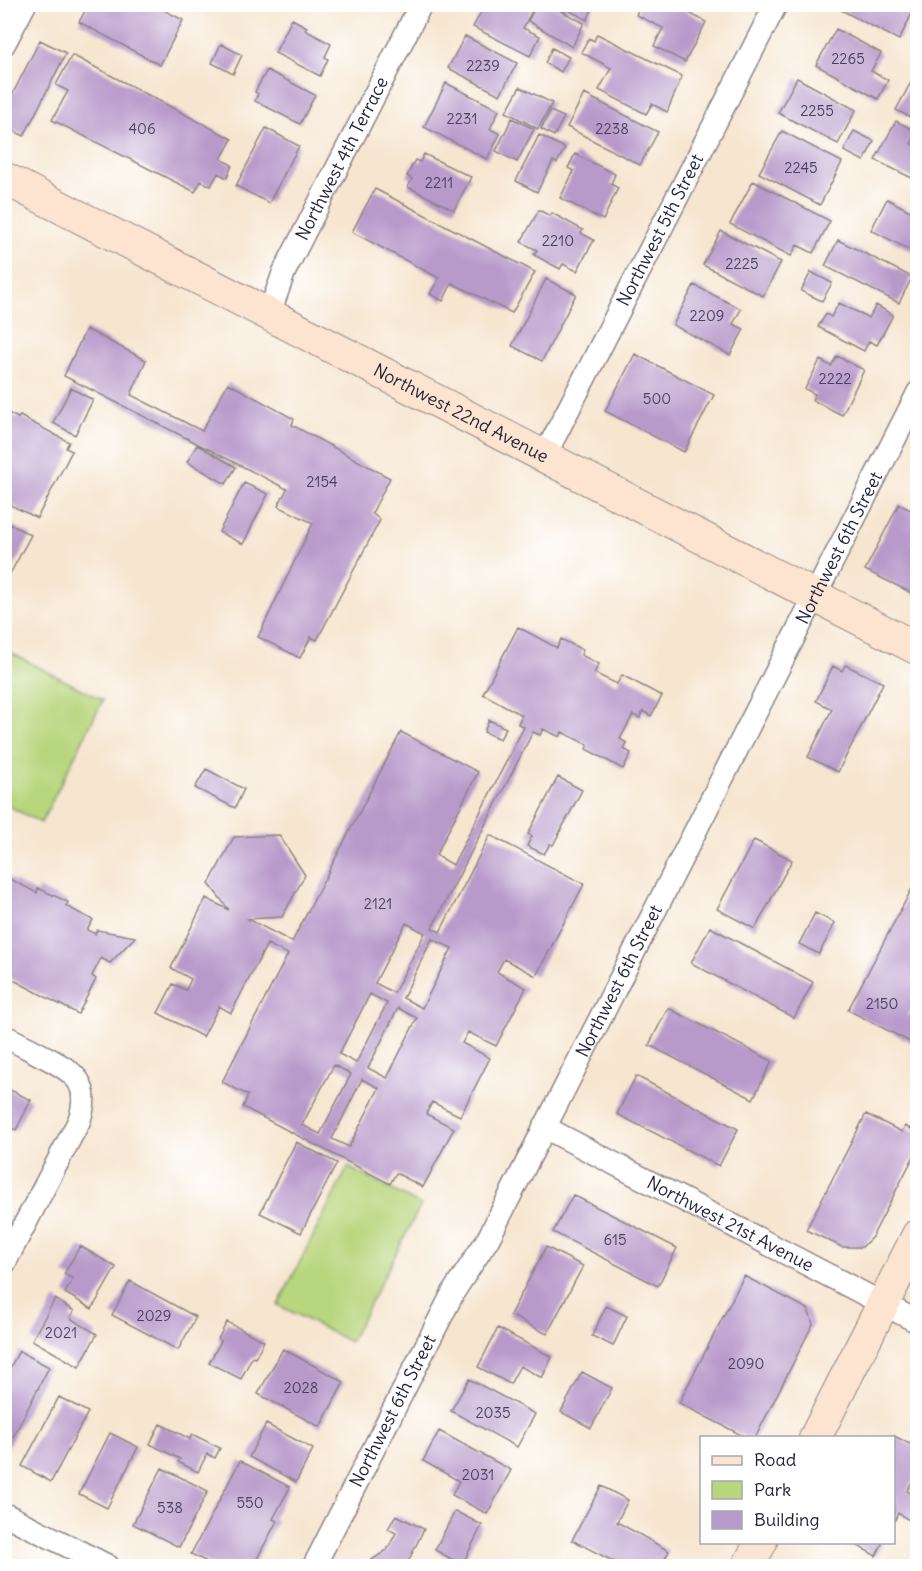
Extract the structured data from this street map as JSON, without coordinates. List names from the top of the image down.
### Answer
{
  "streets": {
    "main road": ["Northwest 22nd Avenue"],
    "street": [
      "Northwest 4th Terrace",
      "Northwest 5th Street",
      "Northwest 6th Street",
      "Northwest 21st Avenue"
    ]
  },
  "crossings": [
    ["Northwest 4th Terrace", "Northwest 22nd Avenue"],
    ["Northwest 5th Street", "Northwest 22nd Avenue"],
    ["Northwest 22nd Avenue", "Northwest 6th Street"],
    ["Northwest 6th Street", "Northwest 21st Avenue"]
  ],
  "house_numbers": [
    "2265",
    "2239",
    "2255",
    "2231",
    "406",
    "2238",
    "2245",
    "2211",
    "2210",
    "2225",
    "2209",
    "2222",
    "500",
    "2154",
    "2121",
    "2150",
    "615",
    "2029",
    "2021",
    "2090",
    "2028",
    "2035",
    "2031",
    "550",
    "538"
  ],
  "legend": ["Road", "Park", "Building"]
}
